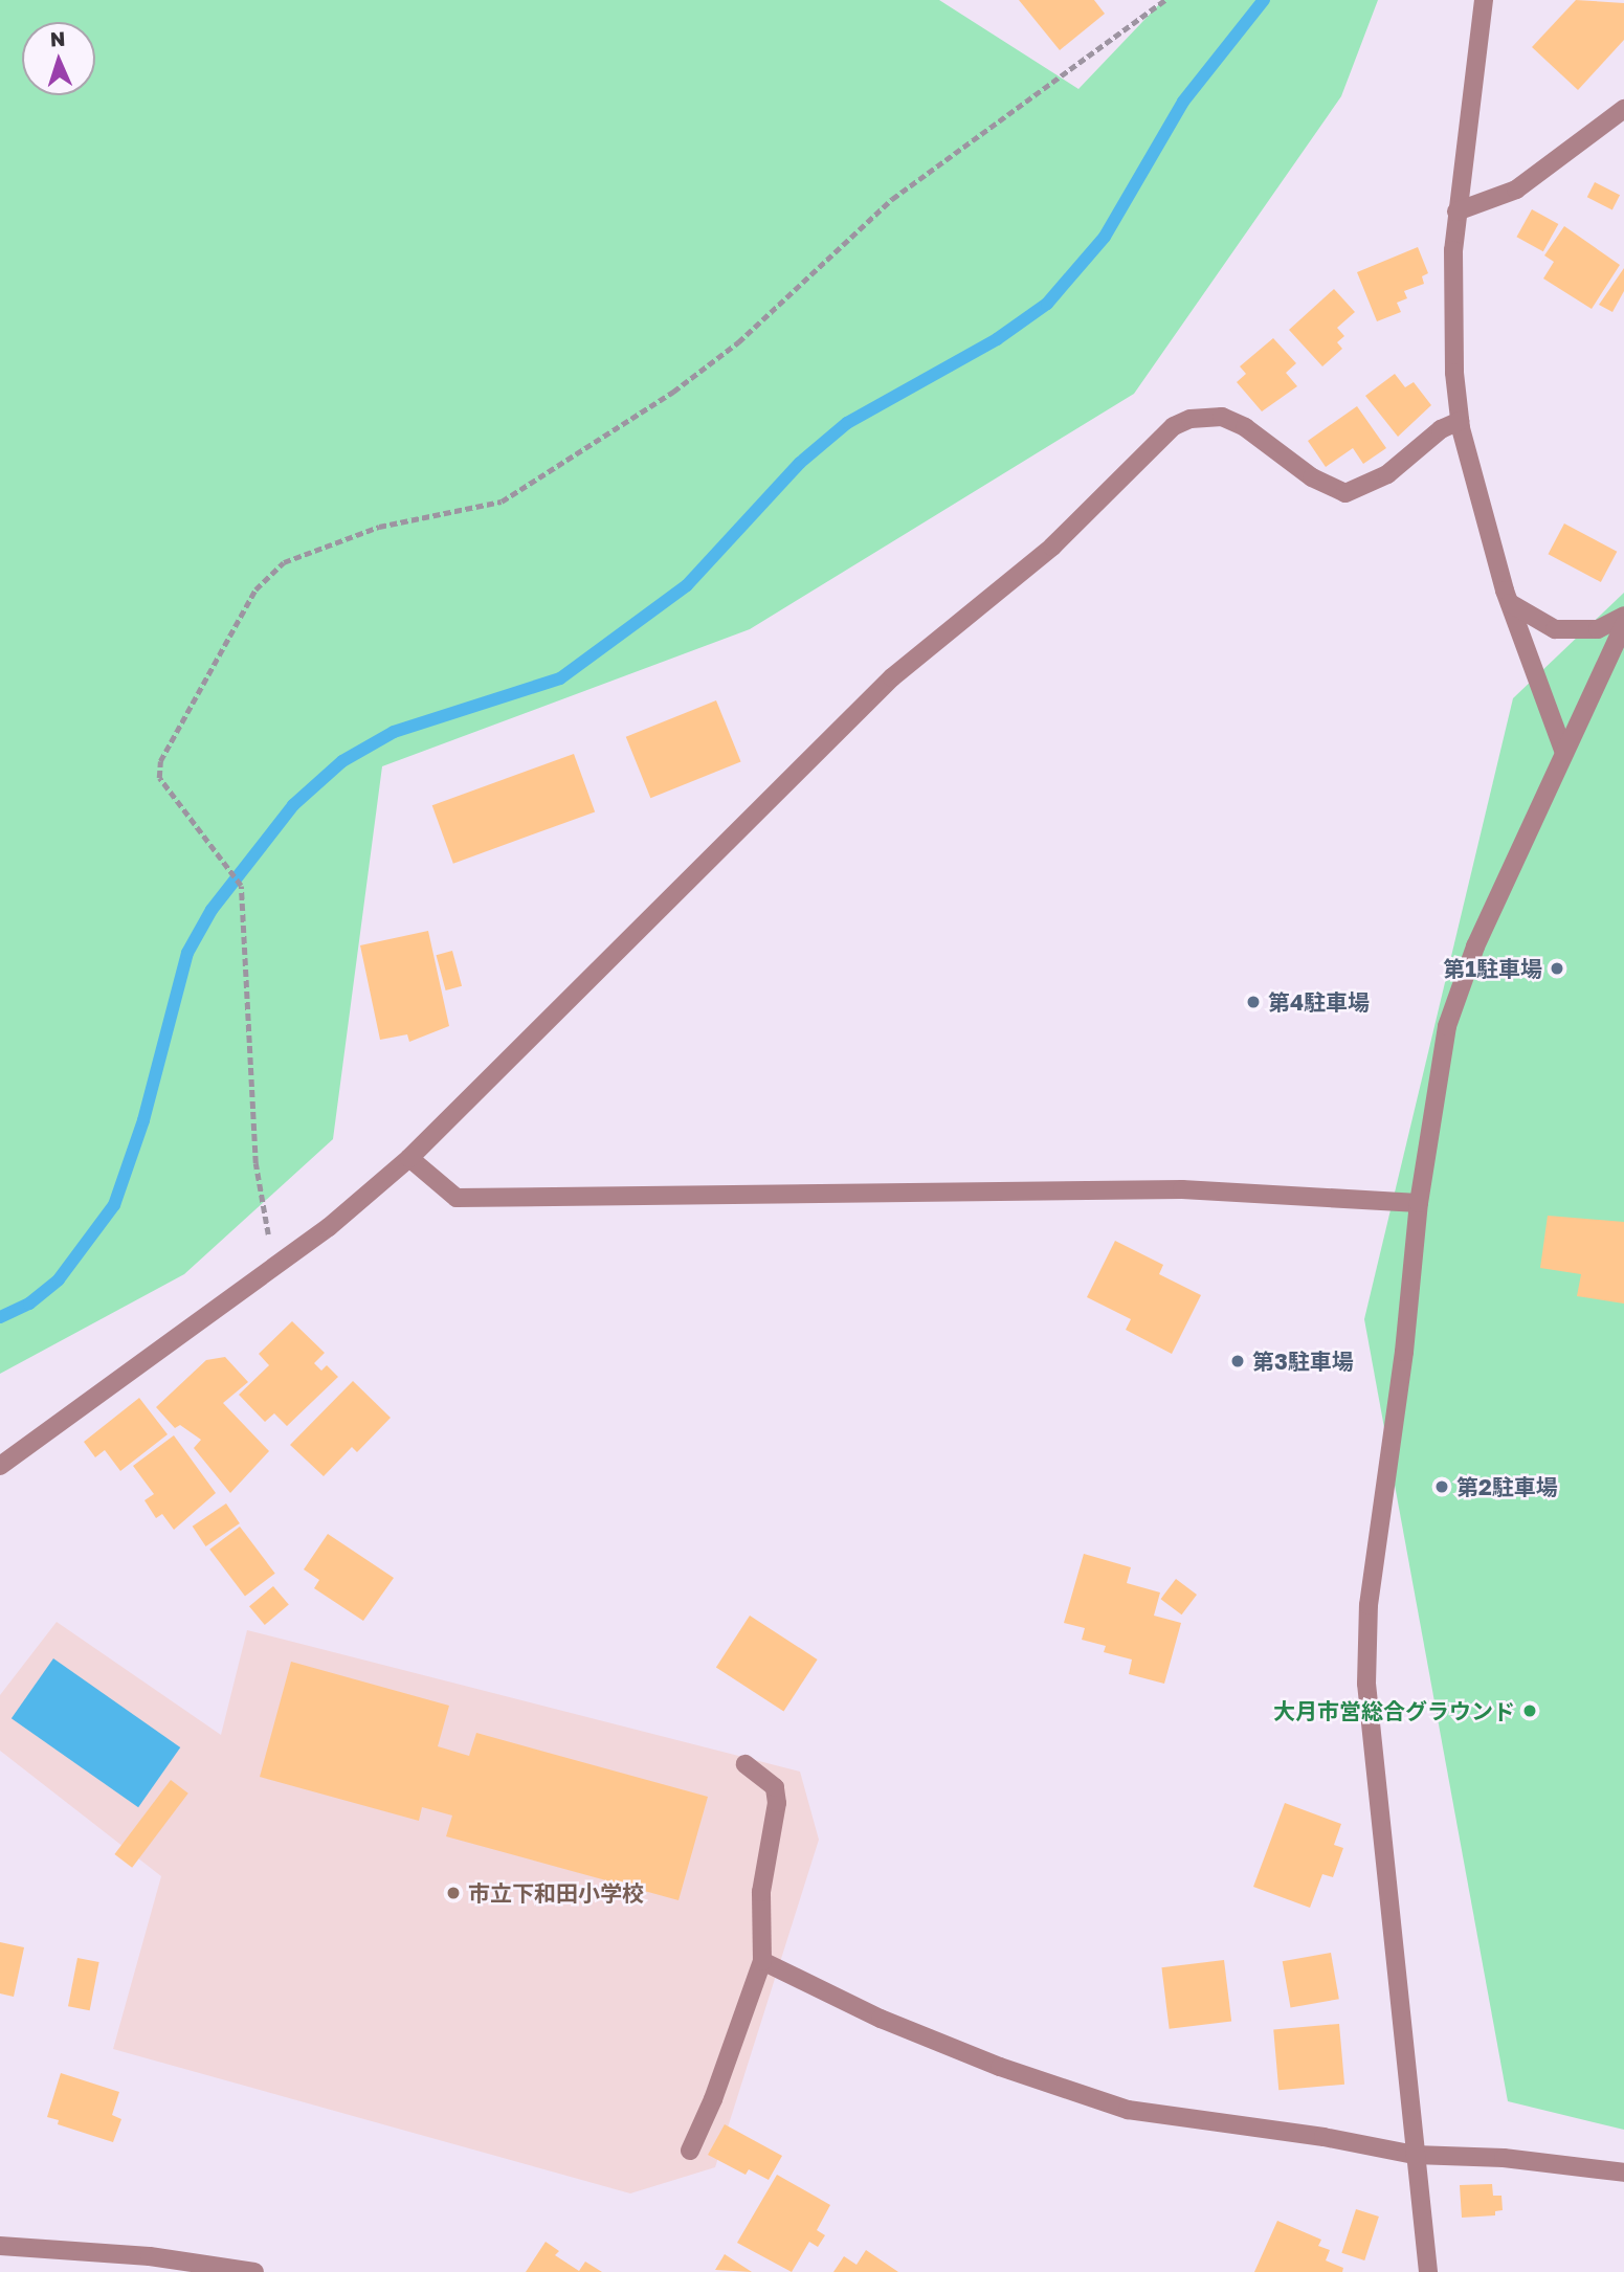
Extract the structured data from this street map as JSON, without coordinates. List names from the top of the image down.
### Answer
{
  "places": [
    "第1駐車場",
    "第4駐車場",
    "第3駐車場",
    "第2駐車場",
    "大月市営総合グラウンド",
    "市立下和田小学校"
  ],
  "north": "top"
}
